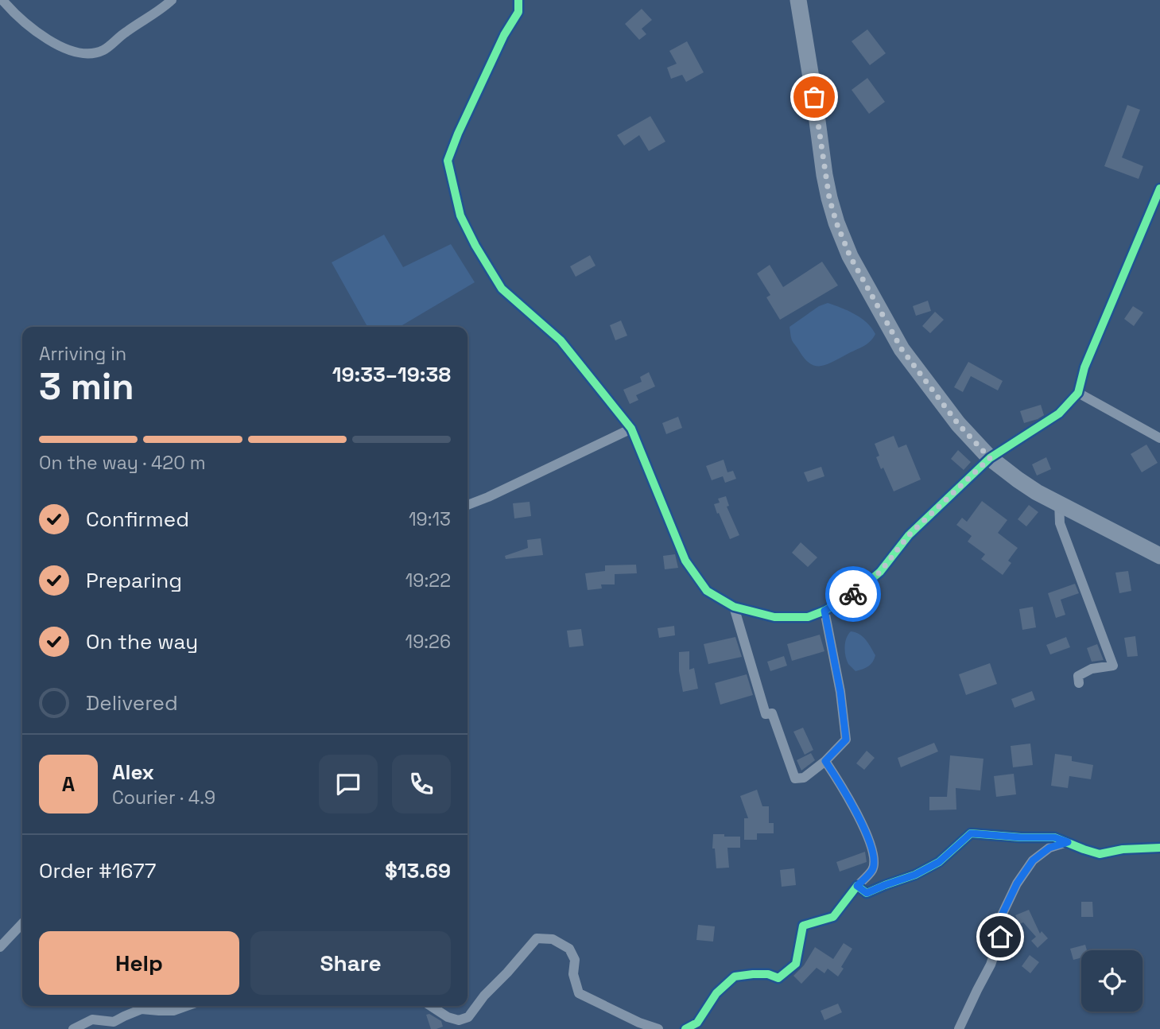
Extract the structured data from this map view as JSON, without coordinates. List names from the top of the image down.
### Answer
{
  "page": {
    "heading": ["3 min", "Arriving in", "19:33–19:38"],
    "panel": [
      "Alex",
      "Courier · 4.9",
      "Order #1677",
      "$13.69"
    ],
    "bar": "On the way · 420 m",
    "list": [
      ["Confirmed", "19:13"],
      ["Preparing", "19:22"],
      ["On the way", "19:26"],
      "Delivered"
    ],
    "round": "A",
    "buttons": ["Help", "Share"]
  }
}
